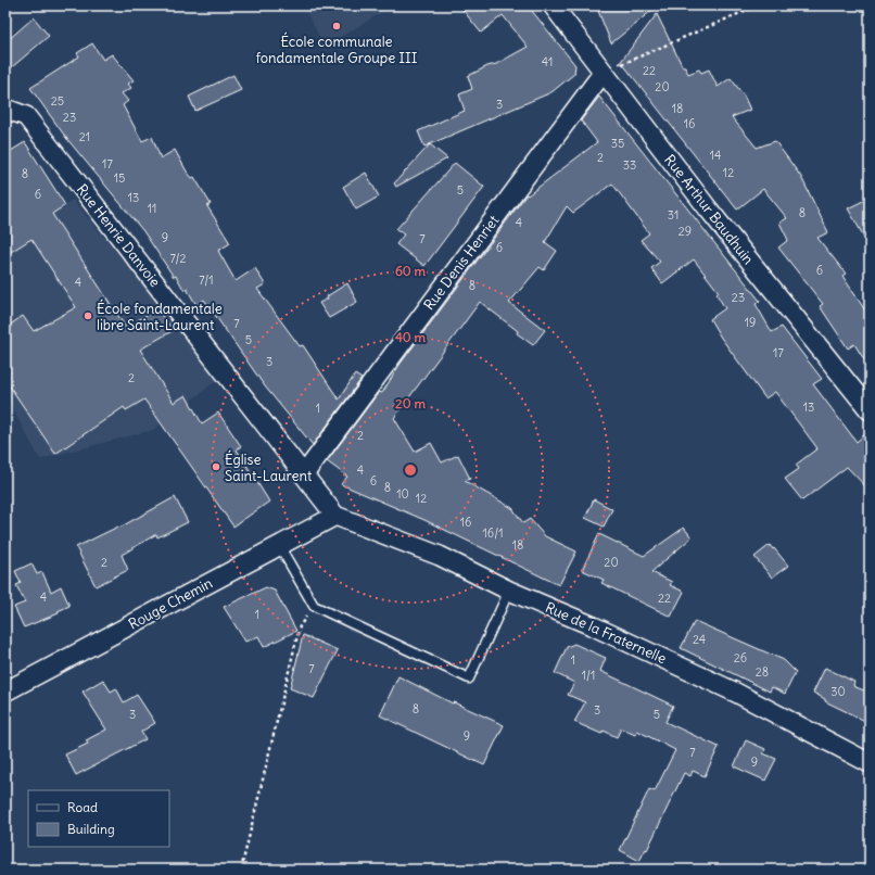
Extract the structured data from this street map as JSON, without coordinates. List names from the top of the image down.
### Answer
{
  "streets": {
    "street": [
      "Rue Arthur Baudhuin",
      "Rue Henrie Danvoie",
      "Rue Denis Henriet",
      "Rouge Chemin",
      "Rue de la Fraternelle"
    ]
  },
  "crossings": [
    ["Rue Arthur Baudhuin", "Rue Denis Henriet"],
    ["Rue Henrie Danvoie", "Rue Denis Henriet"],
    ["Rue Henrie Danvoie", "Rouge Chemin"],
    ["Rue Henrie Danvoie", "Rue de la Fraternelle"],
    ["Rouge Chemin", "Rue de la Fraternelle"]
  ],
  "places": ["École communale fondamentale Groupe III", "École fondamentale libre Saint-Laurent", "Église Saint-Laurent"],
  "house_numbers": [
    "41",
    "22",
    "20",
    "25",
    "3",
    "18",
    "23",
    "16",
    "21",
    "35",
    "14",
    "2",
    "17",
    "33",
    "12",
    "8",
    "15",
    "5",
    "6",
    "13",
    "11",
    "8",
    "31",
    "4",
    "29",
    "9",
    "7",
    "6",
    "7/2",
    "6",
    "7/1",
    "4",
    "8",
    "23",
    "19",
    "7",
    "5",
    "17",
    "3",
    "2",
    "13",
    "1",
    "2",
    "4",
    "6",
    "8",
    "10",
    "12",
    "16",
    "16/1",
    "18",
    "2",
    "20",
    "4",
    "22",
    "1",
    "24",
    "26",
    "1",
    "7",
    "28",
    "1/1",
    "30",
    "8",
    "3",
    "3",
    "5",
    "9",
    "7",
    "9"
  ],
  "legend": ["Road", "Building"],
  "rings": ["60 m", "40 m", "20 m"]
}
